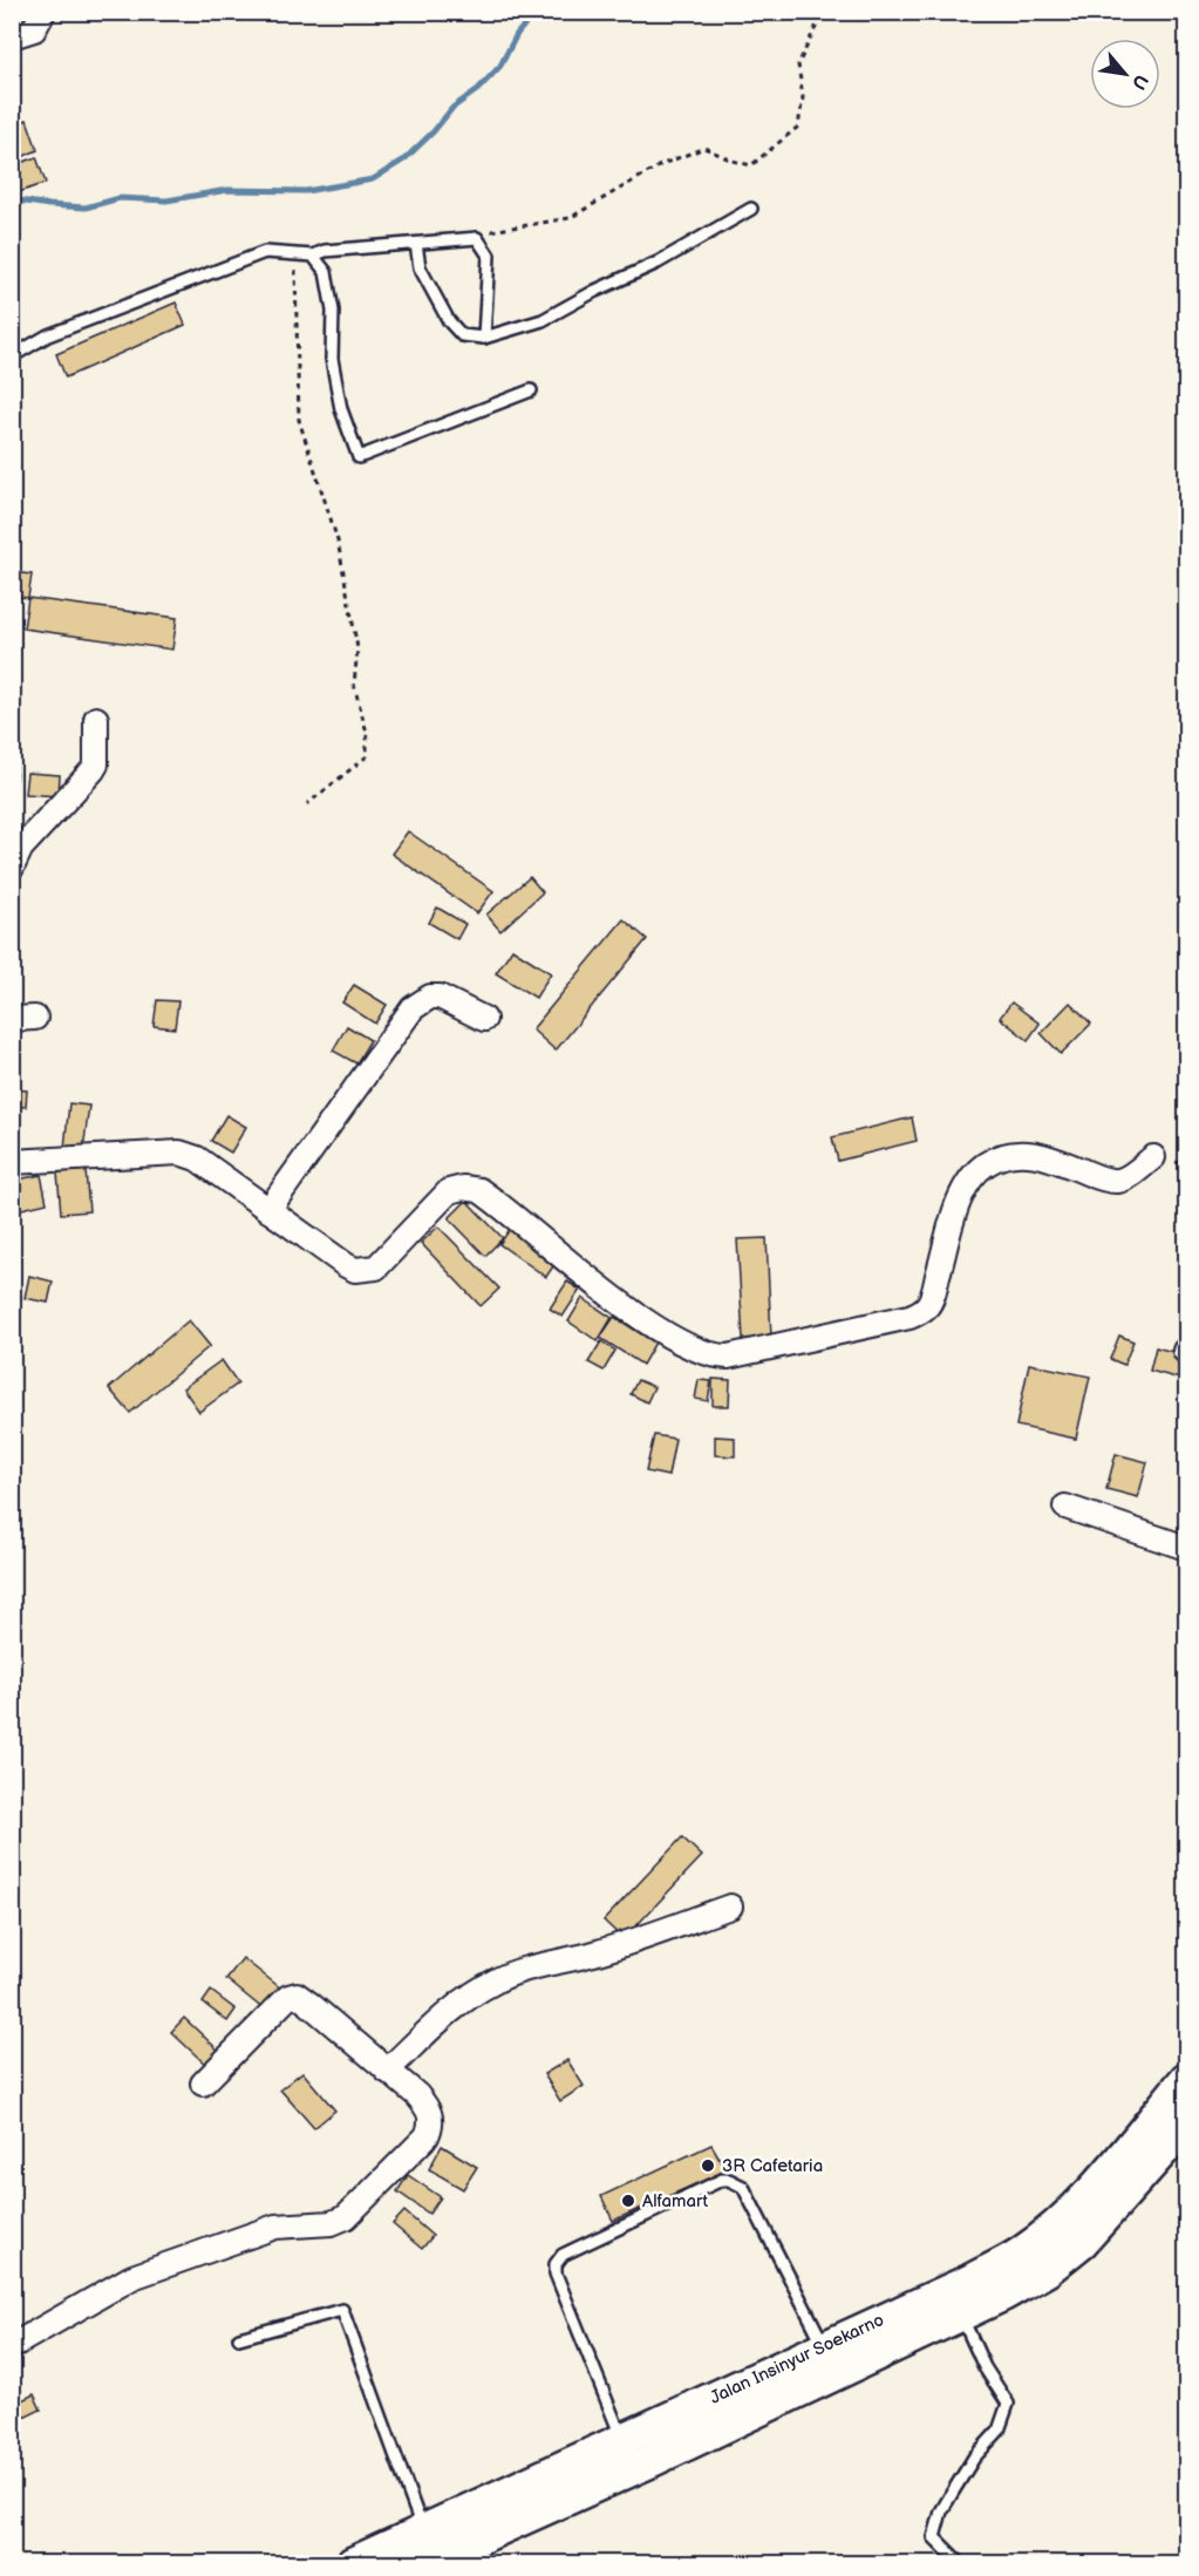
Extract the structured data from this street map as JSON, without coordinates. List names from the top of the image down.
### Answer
{
  "streets": {
    "main road": ["Jalan Insinyur Soekarno"]
  },
  "places": ["3R Cafetaria", "Alfamart"],
  "north": "bottom right"
}
